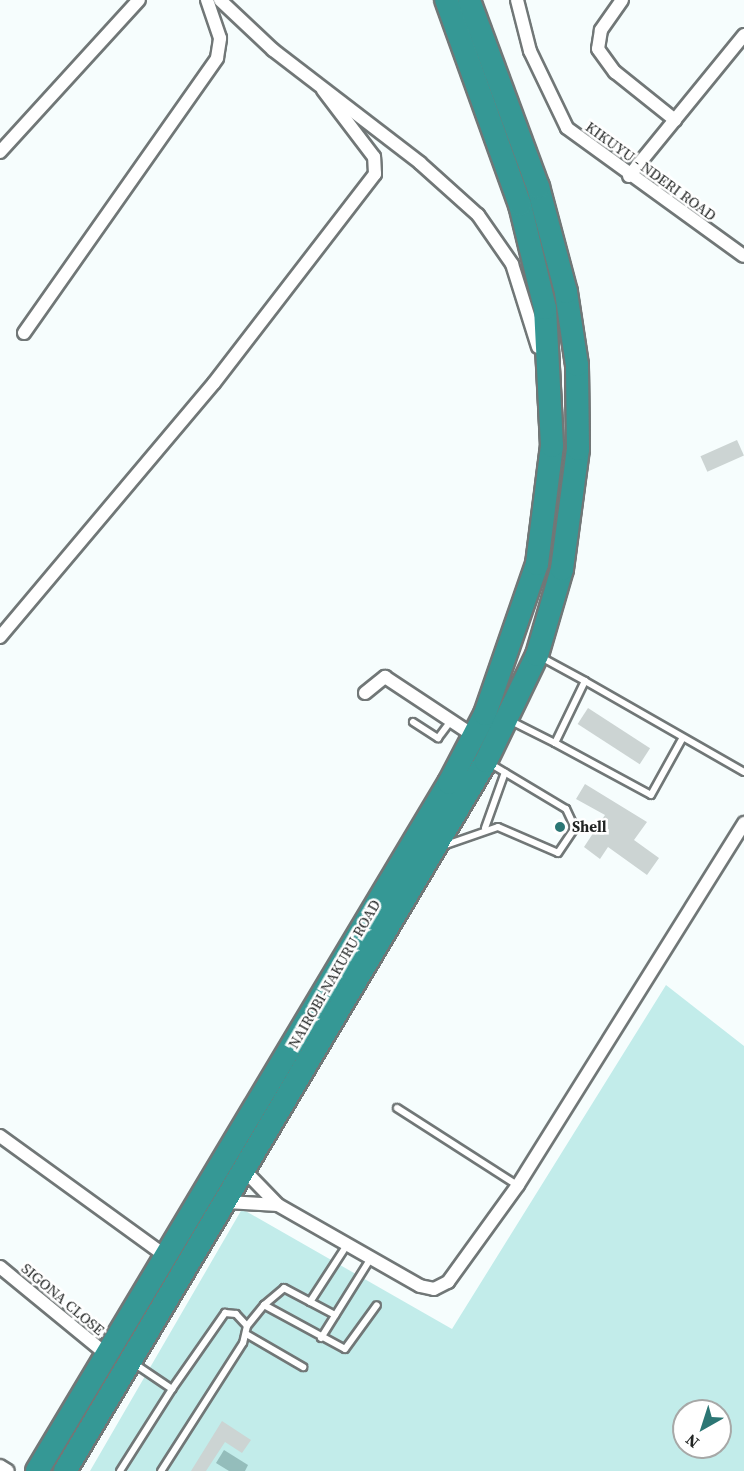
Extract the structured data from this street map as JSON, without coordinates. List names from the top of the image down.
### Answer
{
  "streets": {
    "highway": ["NAIROBI-NAKURU ROAD"],
    "street": ["KIKUYU - NDERI ROAD", "SIGONA CLOSE"]
  },
  "crossings": [
    ["NAIROBI-NAKURU ROAD", "SIGONA CLOSE"]
  ],
  "places": ["Shell"],
  "north": "bottom left"
}
